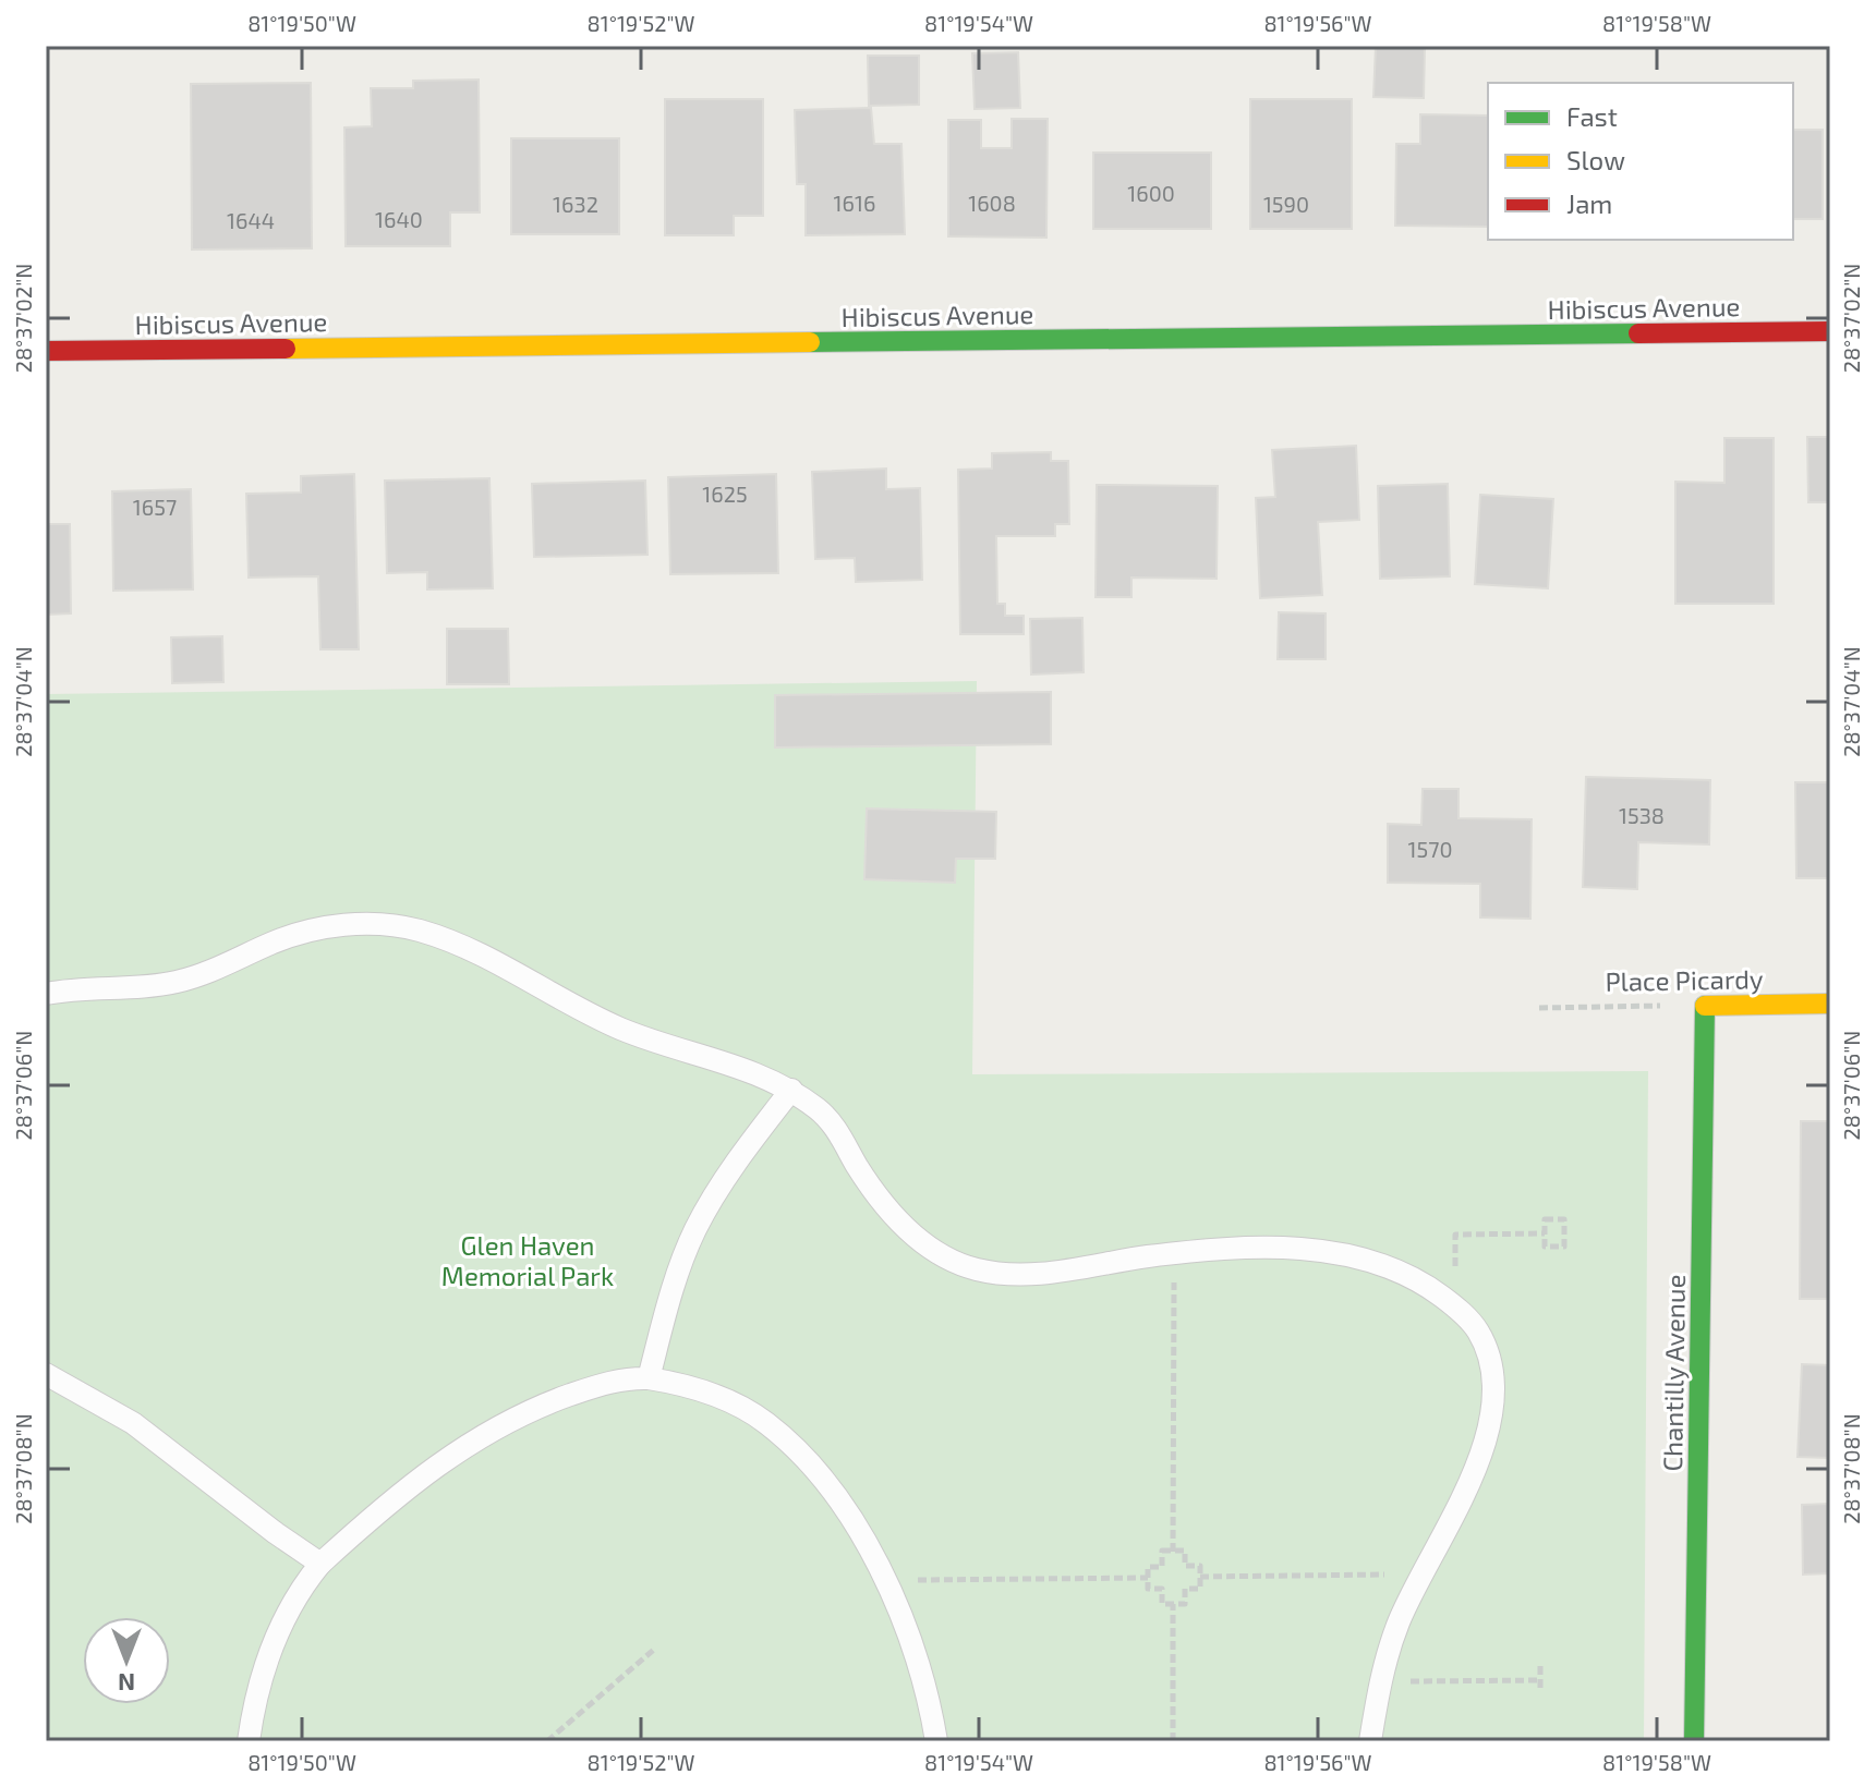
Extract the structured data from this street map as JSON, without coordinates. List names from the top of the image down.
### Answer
{
  "streets": {
    "street": ["Hibiscus Avenue", "Place Picardy", "Chantilly Avenue"]
  },
  "crossings": [
    ["Place Picardy", "Chantilly Avenue"]
  ],
  "parks": ["Glen Haven Memorial Park"],
  "house_numbers": [
    "1600",
    "1616",
    "1608",
    "1632",
    "1590",
    "1640",
    "1644",
    "1625",
    "1657",
    "1538",
    "1570"
  ],
  "legend": ["Fast", "Slow", "Jam"],
  "north": "bottom",
  "coordinates": [
    "81°19'50\"W",
    "81°19'52\"W",
    "81°19'54\"W",
    "81°19'56\"W",
    "81°19'58\"W",
    "28°37'02\"N",
    "28°37'04\"N",
    "28°37'06\"N",
    "28°37'08\"N"
  ]
}
